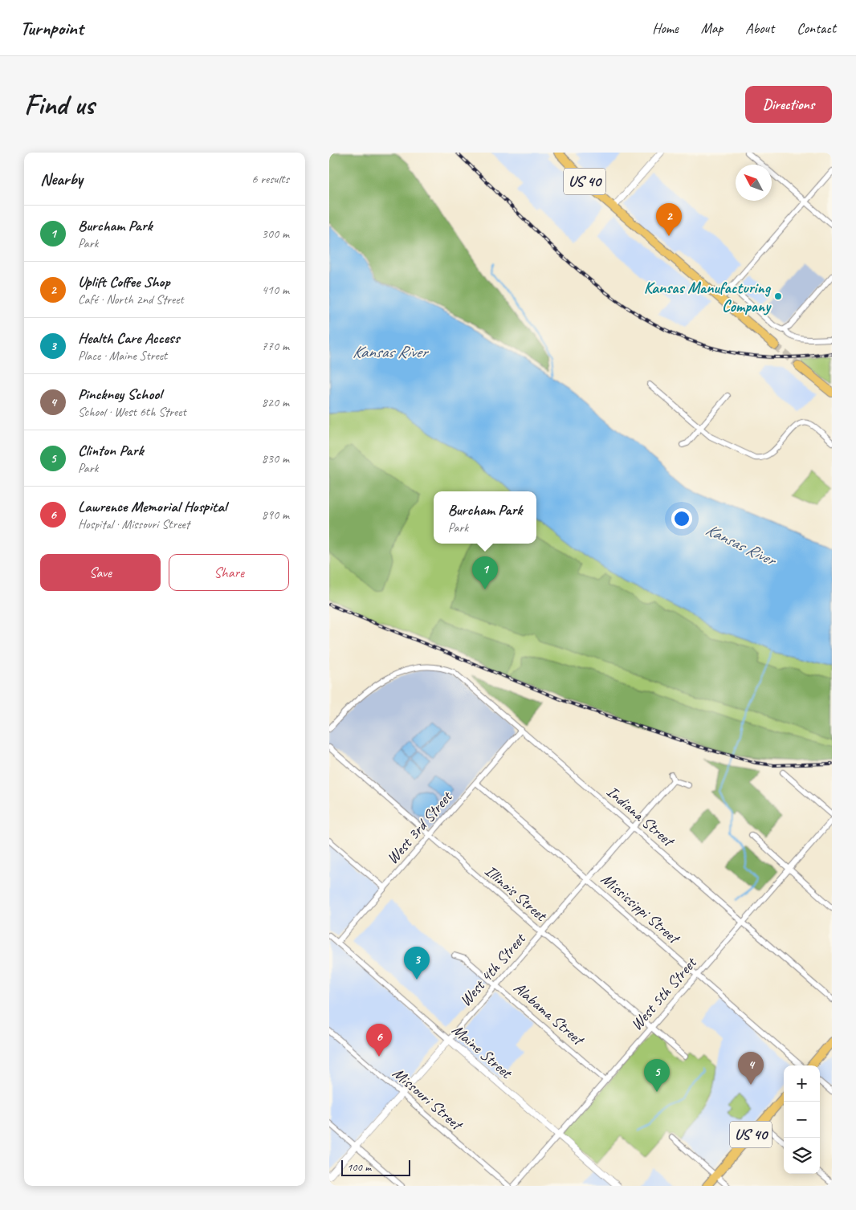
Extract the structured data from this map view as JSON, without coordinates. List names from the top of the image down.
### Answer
{
  "streets": {
    "highway": ["US 40"],
    "street": [
      "Indiana Street",
      "West 3rd Street",
      "Illinois Street",
      "Mississippi Street",
      "West 4th Street",
      "West 5th Street",
      "Alabama Street",
      "Maine Street",
      "Missouri Street"
    ]
  },
  "crossings": [
    ["Indiana Street", "West 3rd Street"],
    ["Indiana Street", "West 4th Street"],
    ["Indiana Street", "West 5th Street"],
    ["West 3rd Street", "Illinois Street"],
    ["West 3rd Street", "Mississippi Street"],
    ["West 3rd Street", "Maine Street"],
    ["Illinois Street", "West 4th Street"],
    ["Illinois Street", "West 5th Street"],
    ["Mississippi Street", "West 4th Street"],
    ["Mississippi Street", "West 5th Street"],
    ["West 4th Street", "Alabama Street"],
    ["West 4th Street", "Maine Street"],
    ["West 4th Street", "Missouri Street"],
    ["West 5th Street", "Alabama Street"],
    ["West 5th Street", "Maine Street"]
  ],
  "water": ["Kansas River"],
  "places": ["Kansas Manufacturing Company"],
  "scale_bar": "100 m",
  "north": "top left",
  "page": {
    "header": "Turnpoint",
    "nav": [
      "Home",
      "Map",
      "About",
      "Contact"
    ],
    "buttons": [
      "Directions",
      ["Save", "Share"]
    ],
    "title": "Find us",
    "heading": ["Nearby", "6 results"],
    "pins": [
      "2",
      "1",
      "3",
      "6",
      "4",
      "5"
    ],
    "list": [
      {
        "mark": "1",
        "name": "Burcham Park",
        "note": "Park",
        "value": "300 m"
      },
      {
        "mark": "2",
        "name": "Uplift Coffee Shop",
        "note": "Café · North 2nd Street",
        "value": "410 m"
      },
      {
        "mark": "3",
        "name": "Health Care Access",
        "note": "Place · Maine Street",
        "value": "770 m"
      },
      {
        "mark": "4",
        "name": "Pinckney School",
        "note": "School · West 6th Street",
        "value": "820 m"
      },
      {
        "mark": "5",
        "name": "Clinton Park",
        "note": "Park",
        "value": "830 m"
      },
      {
        "mark": "6",
        "name": "Lawrence Memorial Hospital",
        "note": "Hospital · Missouri Street",
        "value": "890 m"
      }
    ],
    "popup": ["Burcham Park", "Park"],
    "map_buttons": ["+", "−"],
    "scale": "100 m"
  }
}
